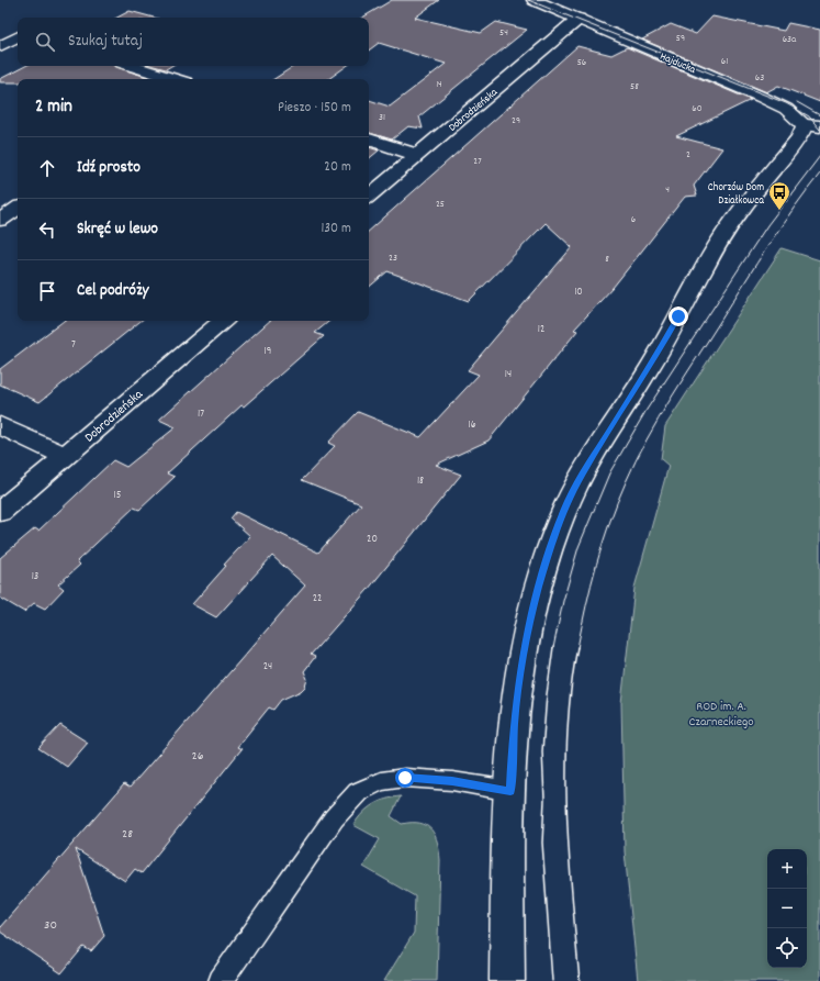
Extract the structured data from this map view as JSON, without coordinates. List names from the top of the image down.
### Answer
{
  "streets": {
    "street": ["Hajducka", "Dobrodzieńska"]
  },
  "crossings": [
    ["Hajducka", "Dobrodzieńska"]
  ],
  "parks": ["ROD im. A. Czarneckiego"],
  "places": {
    "bus stop": ["Chorzów Dom Działkowca"]
  },
  "house_numbers": [
    "54",
    "59",
    "63a",
    "61",
    "56",
    "63",
    "14",
    "58",
    "60",
    "31",
    "29",
    "2",
    "27",
    "4",
    "25",
    "6",
    "23",
    "8",
    "10",
    "12",
    "7",
    "19",
    "14",
    "17",
    "16",
    "18",
    "15",
    "20",
    "13",
    "22",
    "24",
    "26",
    "28",
    "30"
  ],
  "page": {
    "search": "Szukaj tutaj",
    "heading": ["2 min", "Pieszo · 150 m"],
    "list": [
      ["Idź prosto", "20 m"],
      ["Skręć w lewo", "130 m"],
      "Cel podróży"
    ],
    "map_buttons": ["+", "−"]
  }
}
